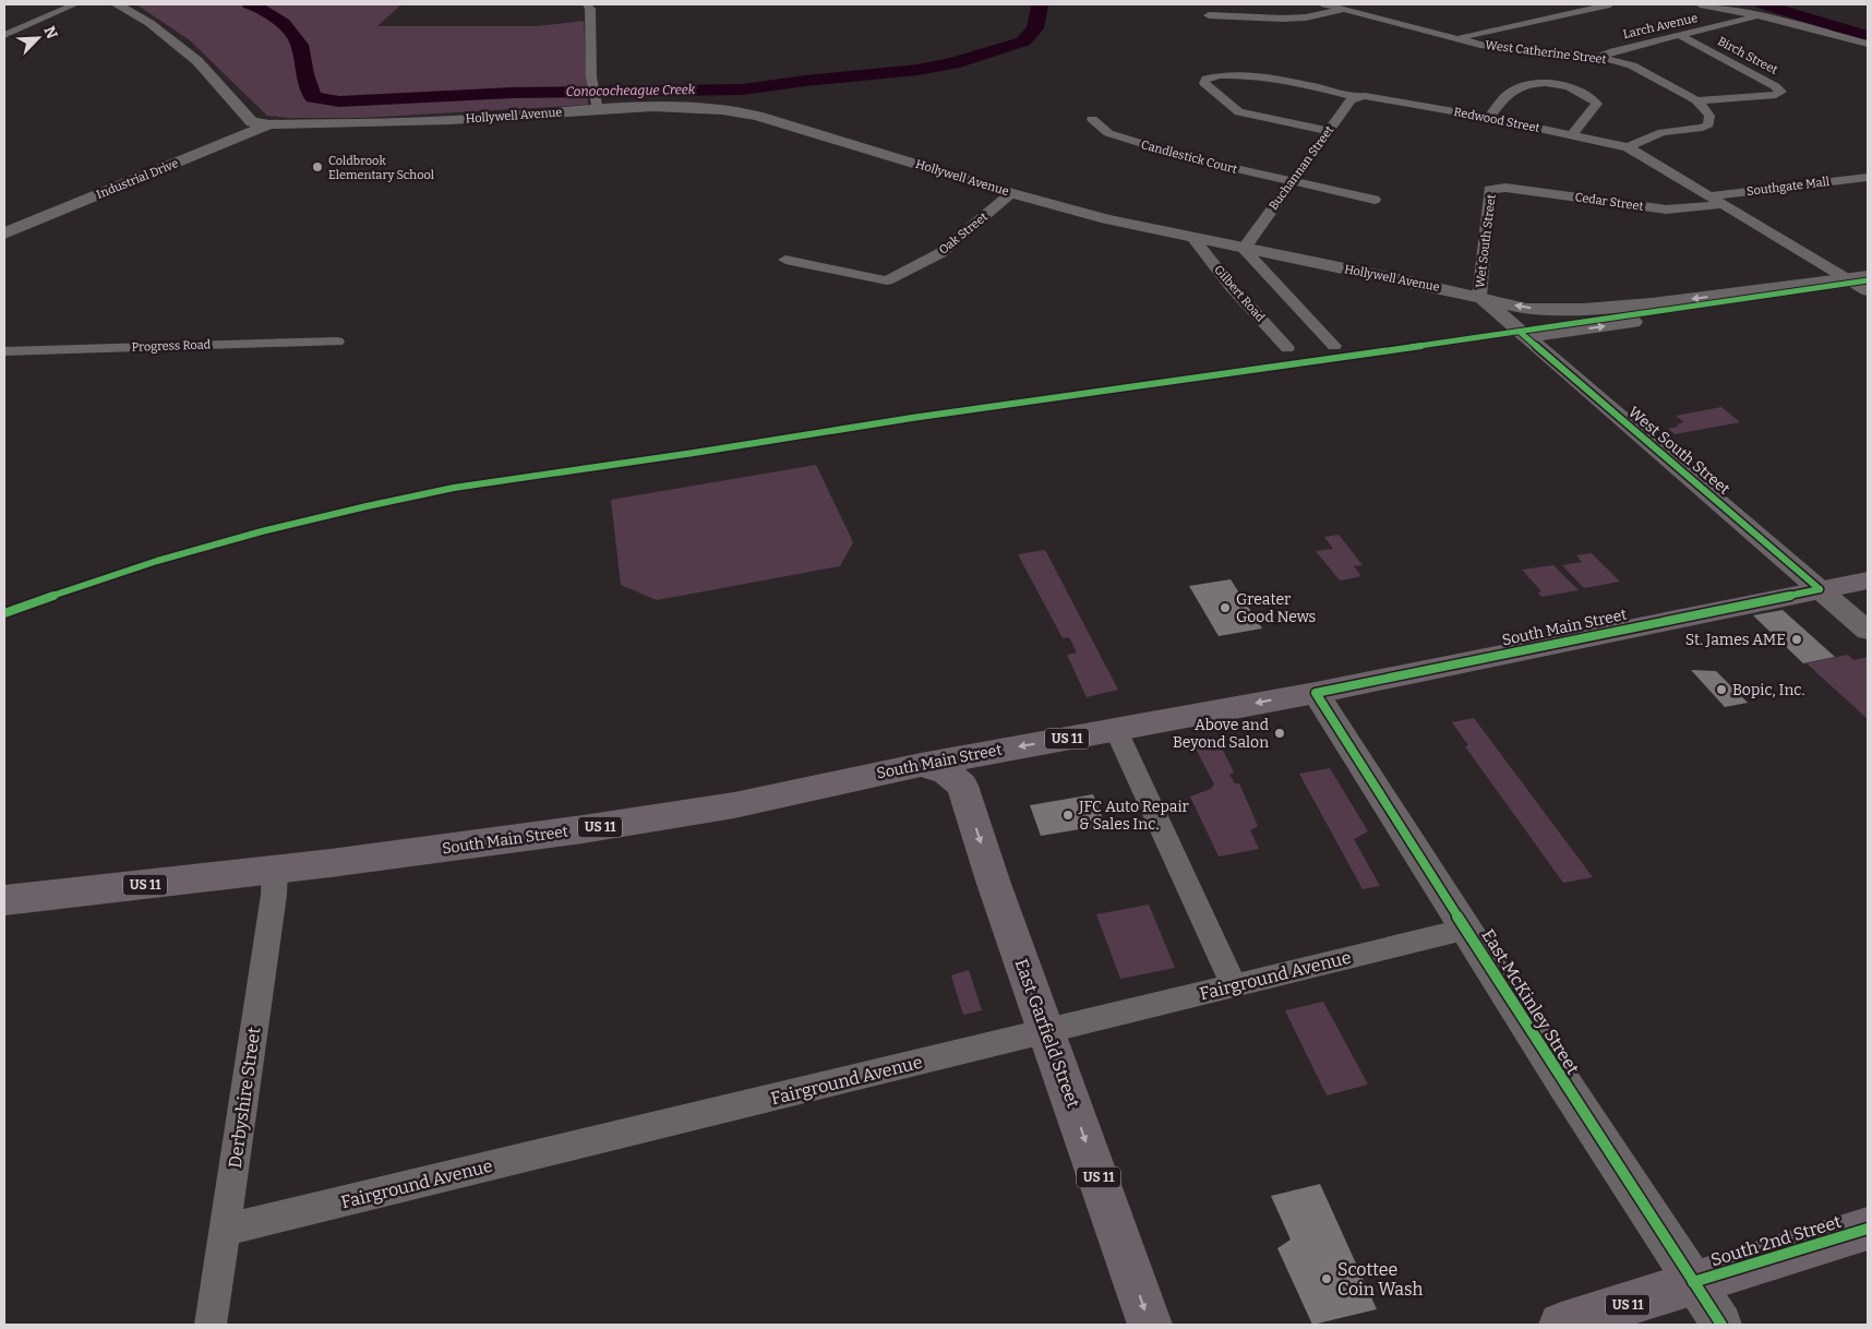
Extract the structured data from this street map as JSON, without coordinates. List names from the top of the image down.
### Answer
{
  "streets": {
    "main road": [
      "South Main Street",
      "US 11",
      "East Garfield Street",
      "South 2nd Street"
    ],
    "street": [
      "Larch Avenue",
      "West Catherine Street",
      "Birch Street",
      "Hollywell Avenue",
      "Redwood Street",
      "Candlestick Court",
      "Buchannan Street",
      "Industrial Drive",
      "Southgate Mall",
      "Cedar Street",
      "Oak Street",
      "Wet South Street",
      "Gilbert Road",
      "Progress Road",
      "West South Street",
      "Fairground Avenue",
      "East McKinley Street",
      "Derbyshire Street"
    ]
  },
  "crossings": [
    ["Larch Avenue", "West Catherine Street"],
    ["Larch Avenue", "Birch Street"],
    ["West Catherine Street", "Birch Street"],
    ["Hollywell Avenue", "Buchannan Street"],
    ["Hollywell Avenue", "Industrial Drive"],
    ["Hollywell Avenue", "Oak Street"],
    ["Hollywell Avenue", "Wet South Street"],
    ["Hollywell Avenue", "Gilbert Road"],
    ["Hollywell Avenue", "West South Street"],
    ["Redwood Street", "Buchannan Street"],
    ["Candlestick Court", "Buchannan Street"],
    ["Cedar Street", "Wet South Street"],
    ["Wet South Street", "West South Street"],
    ["West South Street", "South Main Street"],
    ["South Main Street", "US 11"],
    ["South Main Street", "East McKinley Street"],
    ["South Main Street", "Derbyshire Street"],
    ["US 11", "East Garfield Street"],
    ["Fairground Avenue", "East McKinley Street"],
    ["Fairground Avenue", "East Garfield Street"],
    ["Fairground Avenue", "Derbyshire Street"],
    ["East McKinley Street", "South 2nd Street"]
  ],
  "one_way": ["East Garfield Street"],
  "water": ["Conococheague Creek"],
  "places": [
    "Coldbrook Elementary School",
    "Greater Good News",
    "St. James AME",
    "Bopic, Inc.",
    "Above and Beyond Salon",
    "JFC Auto Repair & Sales Inc.",
    "Scottee Coin Wash"
  ],
  "north": "top right"
}
